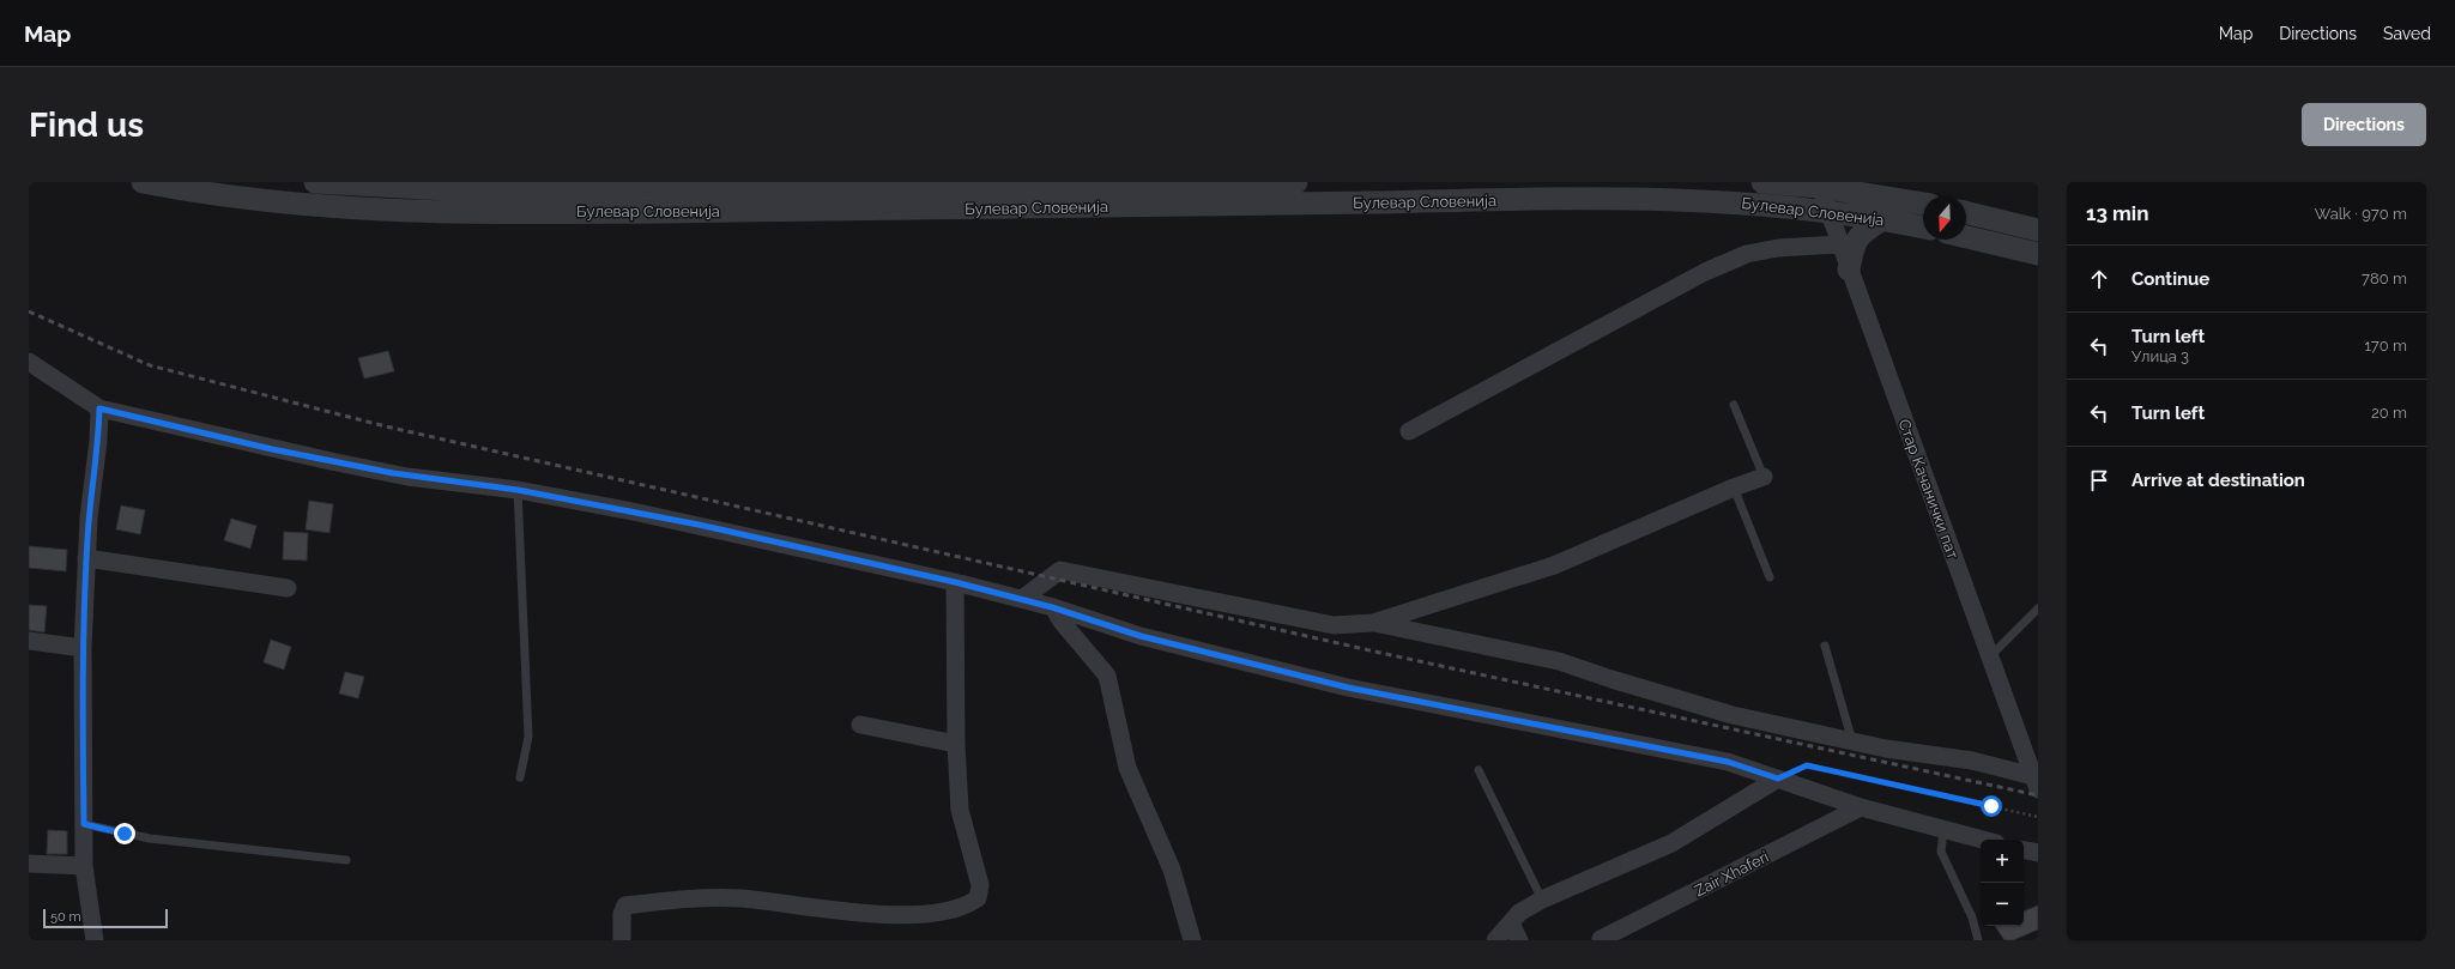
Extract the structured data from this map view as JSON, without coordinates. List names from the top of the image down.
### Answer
{
  "streets": {
    "street": ["Булевар Словенија", "Стар Качанички пат", "Zair Xhaferi"]
  },
  "crossings": [
    ["Булевар Словенија", "Стар Качанички пат"]
  ],
  "scale_bar": "50 m",
  "north": "bottom",
  "page": {
    "header": "Map",
    "nav": ["Map", "Directions", "Saved"],
    "buttons": "Directions",
    "title": "Find us",
    "heading": ["13 min", "Walk · 970 m"],
    "list": [
      ["Continue", "780 m"],
      ["Turn left", "Улица 3", "170 m"],
      ["Turn left", "20 m"],
      "Arrive at destination"
    ],
    "map_buttons": ["+", "−"],
    "scale": "50 m"
  }
}
